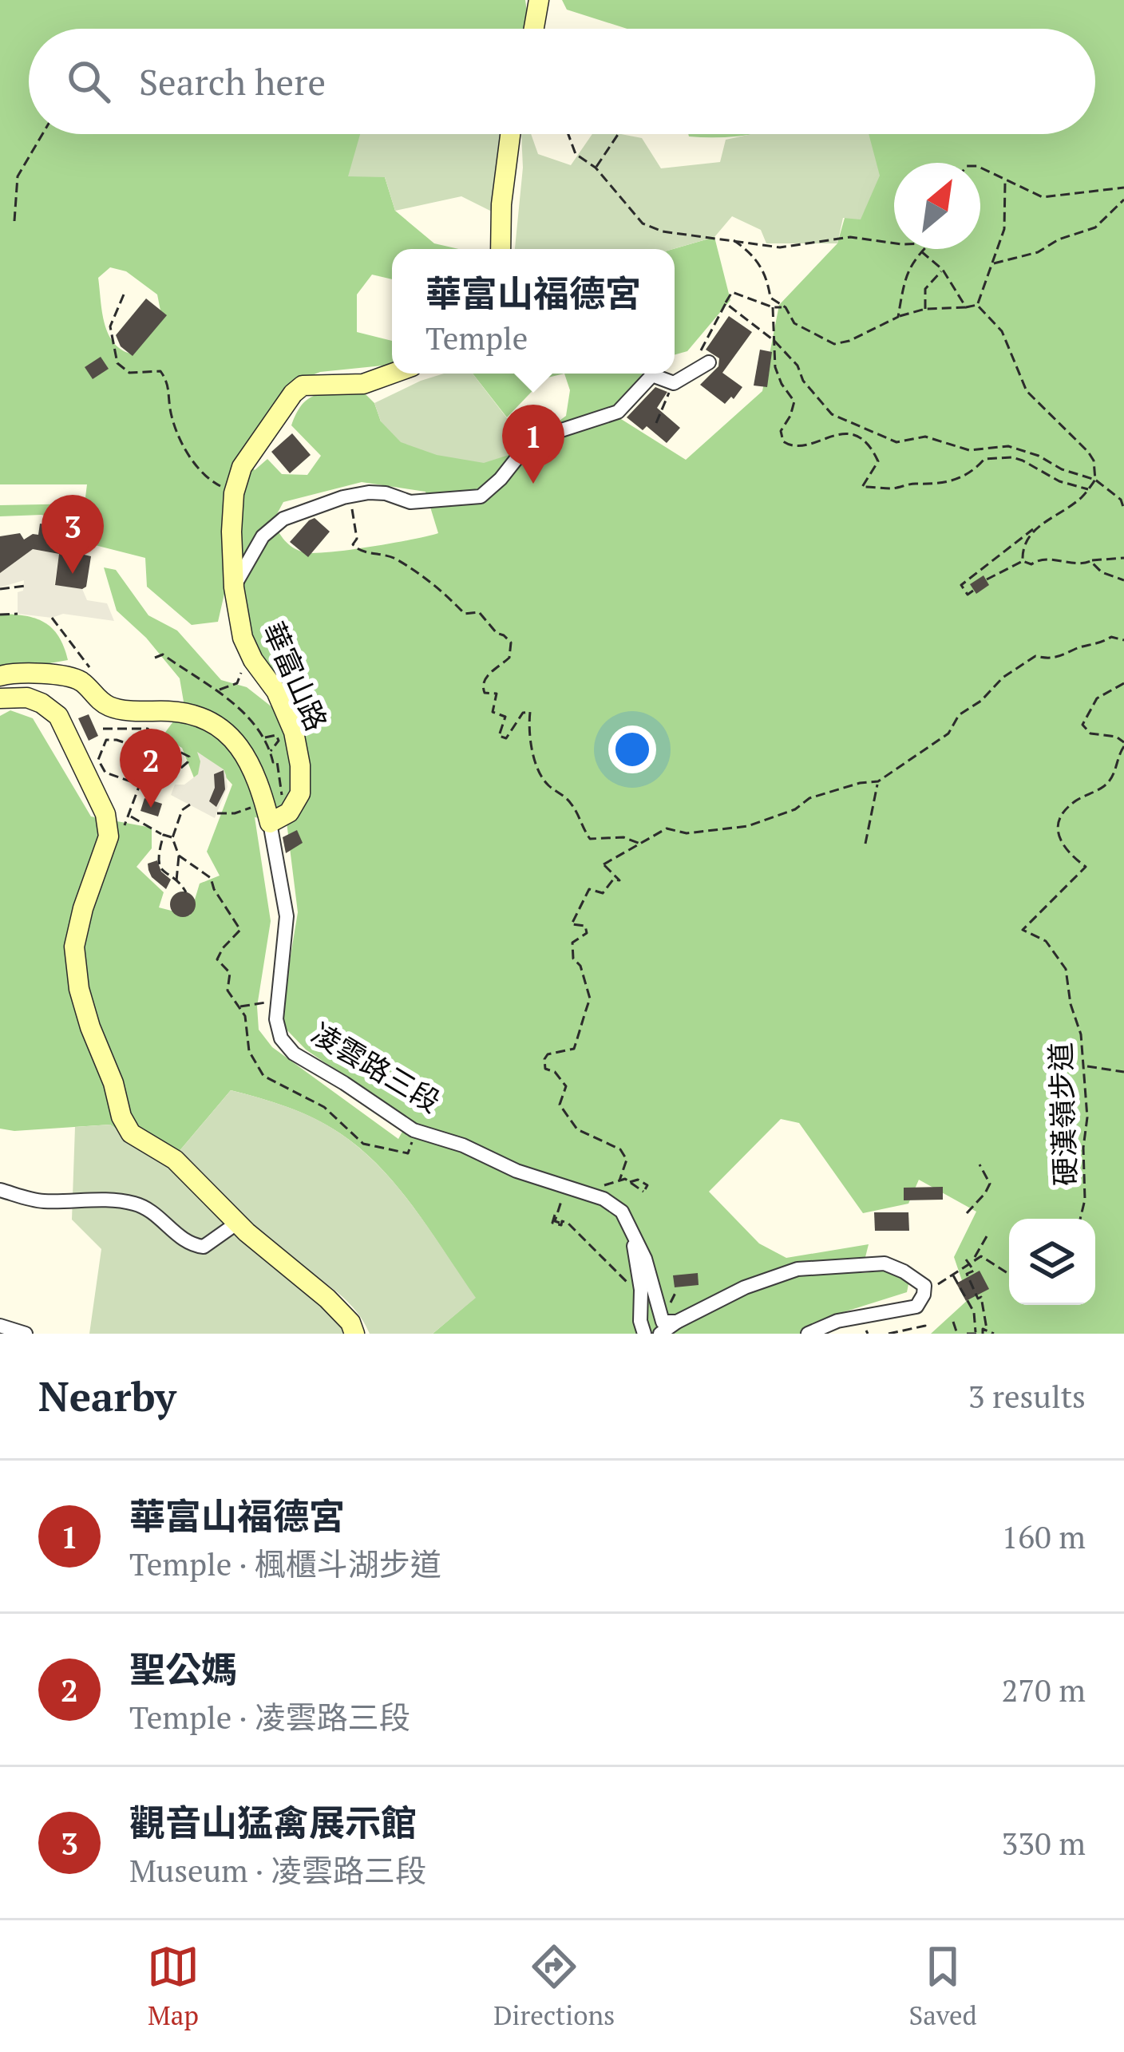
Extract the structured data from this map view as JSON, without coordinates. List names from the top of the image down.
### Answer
{
  "streets": {
    "street": ["華富山路", "凌雲路三段"],
    "path": ["硬漢嶺步道"]
  },
  "crossings": [
    ["華富山路", "凌雲路三段"]
  ],
  "north": "top right",
  "page": {
    "search": "Search here",
    "popup": ["華富山福德宮", "Temple"],
    "pins": ["1", "3", "2"],
    "heading": ["Nearby", "3 results"],
    "list": [
      {
        "mark": "1",
        "name": "華富山福德宮",
        "note": "Temple · 楓櫃斗湖步道",
        "value": "160 m"
      },
      {
        "mark": "2",
        "name": "聖公媽",
        "note": "Temple · 凌雲路三段",
        "value": "270 m"
      },
      {
        "mark": "3",
        "name": "觀音山猛禽展示館",
        "note": "Museum · 凌雲路三段",
        "value": "330 m"
      }
    ],
    "nav": ["Map", "Directions", "Saved"]
  }
}
